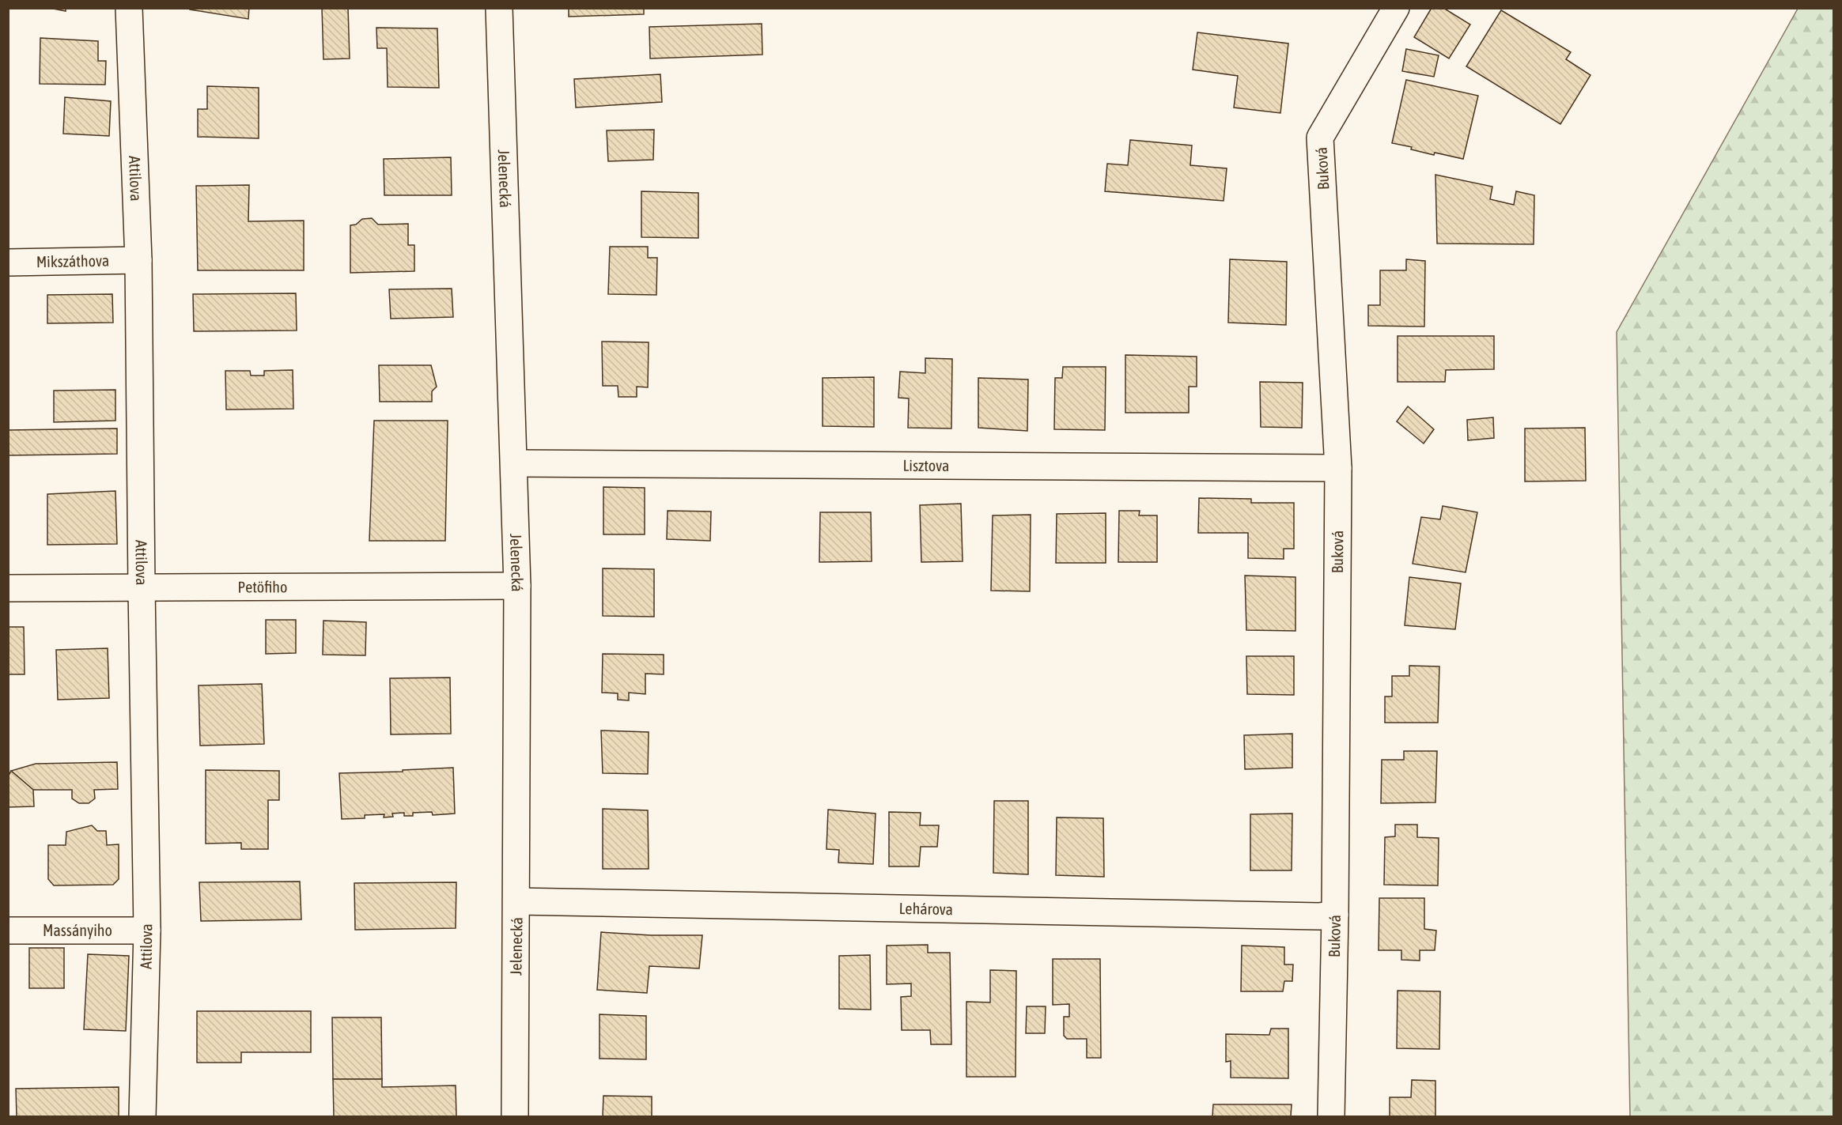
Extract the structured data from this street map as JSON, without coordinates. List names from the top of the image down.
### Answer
{
  "streets": {
    "street": [
      "Buková",
      "Attilova",
      "Jelenecká",
      "Mikszáthova",
      "Lisztova",
      "Petöfiho",
      "Lehárova",
      "Massányiho"
    ]
  },
  "crossings": [
    ["Buková", "Lisztova"],
    ["Buková", "Lehárova"],
    ["Attilova", "Mikszáthova"],
    ["Attilova", "Petöfiho"],
    ["Attilova", "Massányiho"],
    ["Jelenecká", "Lisztova"],
    ["Jelenecká", "Petöfiho"],
    ["Jelenecká", "Lehárova"]
  ]
}
